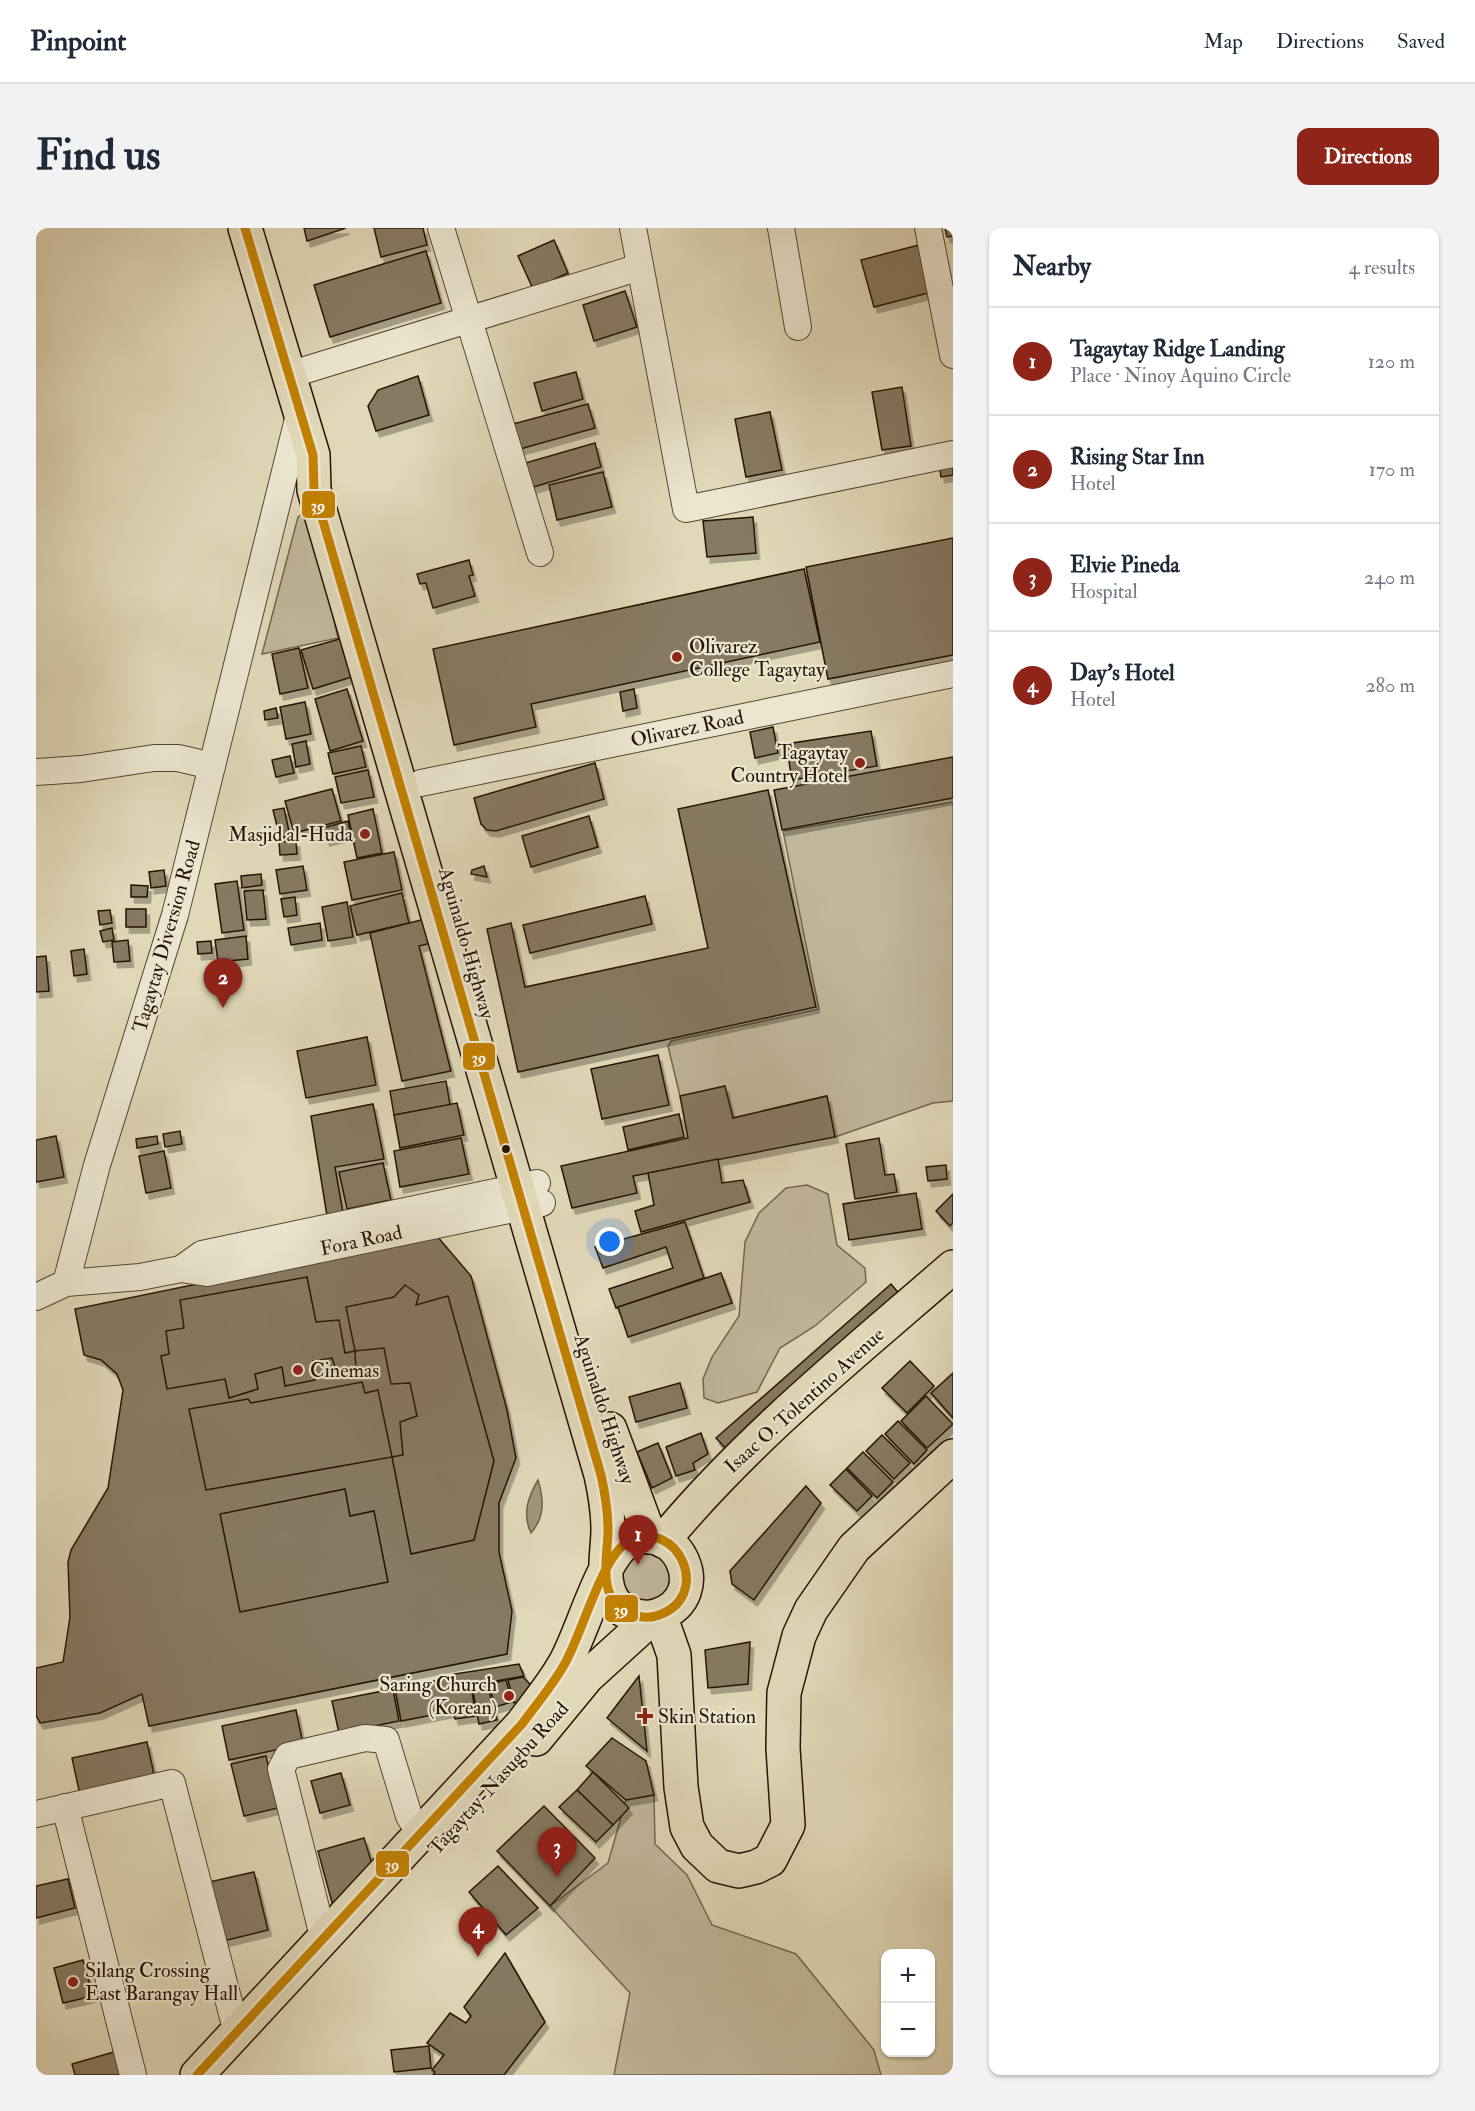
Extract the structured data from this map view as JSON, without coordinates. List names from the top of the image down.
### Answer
{
  "streets": {
    "main road": ["Aguinaldo Highway", "Isaac O. Tolentino Avenue", "Tagaytay-Nasugbu Road"],
    "street": ["Olivarez Road", "Tagaytay Diversion Road", "Fora Road"]
  },
  "crossings": [
    ["Olivarez Road", "Aguinaldo Highway"],
    ["Tagaytay Diversion Road", "Aguinaldo Highway"],
    ["Tagaytay Diversion Road", "Fora Road"],
    ["Aguinaldo Highway", "Fora Road"],
    ["Aguinaldo Highway", "Isaac O. Tolentino Avenue"],
    ["Aguinaldo Highway", "Tagaytay-Nasugbu Road"],
    ["Isaac O. Tolentino Avenue", "Tagaytay-Nasugbu Road"]
  ],
  "places": {
    "other": [
      "Olivarez College Tagaytay",
      "Tagaytay Country Hotel",
      "Masjid al-Huda",
      "Cinemas",
      "Saring Church (Korean)",
      "Silang Crossing East Barangay Hall"
    ],
    "health": ["Skin Station"]
  },
  "lines": ["transit line 39"],
  "page": {
    "header": "Pinpoint",
    "nav": ["Map", "Directions", "Saved"],
    "buttons": "Directions",
    "title": "Find us",
    "heading": ["Nearby", "4 results"],
    "list": [
      {
        "mark": "1",
        "name": "Tagaytay Ridge Landing",
        "note": "Place · Ninoy Aquino Circle",
        "value": "120 m"
      },
      {
        "mark": "2",
        "name": "Rising Star Inn",
        "note": "Hotel",
        "value": "170 m"
      },
      {
        "mark": "3",
        "name": "Elvie Pineda",
        "note": "Hospital",
        "value": "240 m"
      },
      {
        "mark": "4",
        "name": "Day's Hotel",
        "note": "Hotel",
        "value": "280 m"
      }
    ],
    "pins": [
      "2",
      "1",
      "3",
      "4"
    ],
    "map_buttons": ["+", "−"]
  }
}
